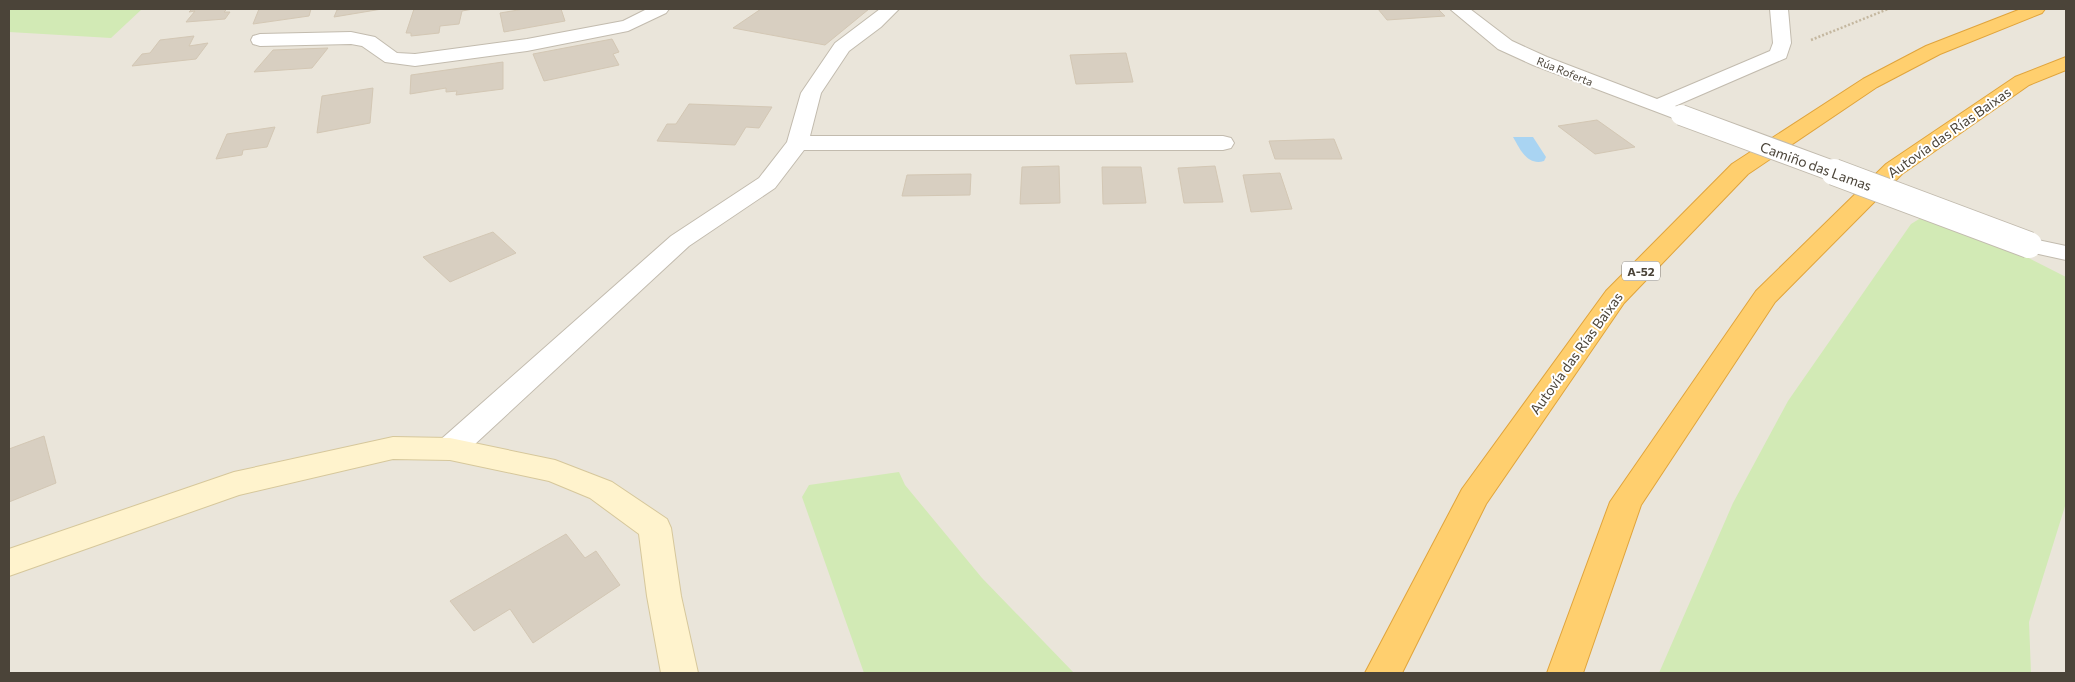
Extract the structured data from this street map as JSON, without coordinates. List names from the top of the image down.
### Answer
{
  "streets": {
    "highway": ["Autovía das Rías Baixas", "A-52"],
    "street": ["Rúa Roferta", "Camiño das Lamas"]
  },
  "crossings": [
    ["Rúa Roferta", "Camiño das Lamas"]
  ]
}
